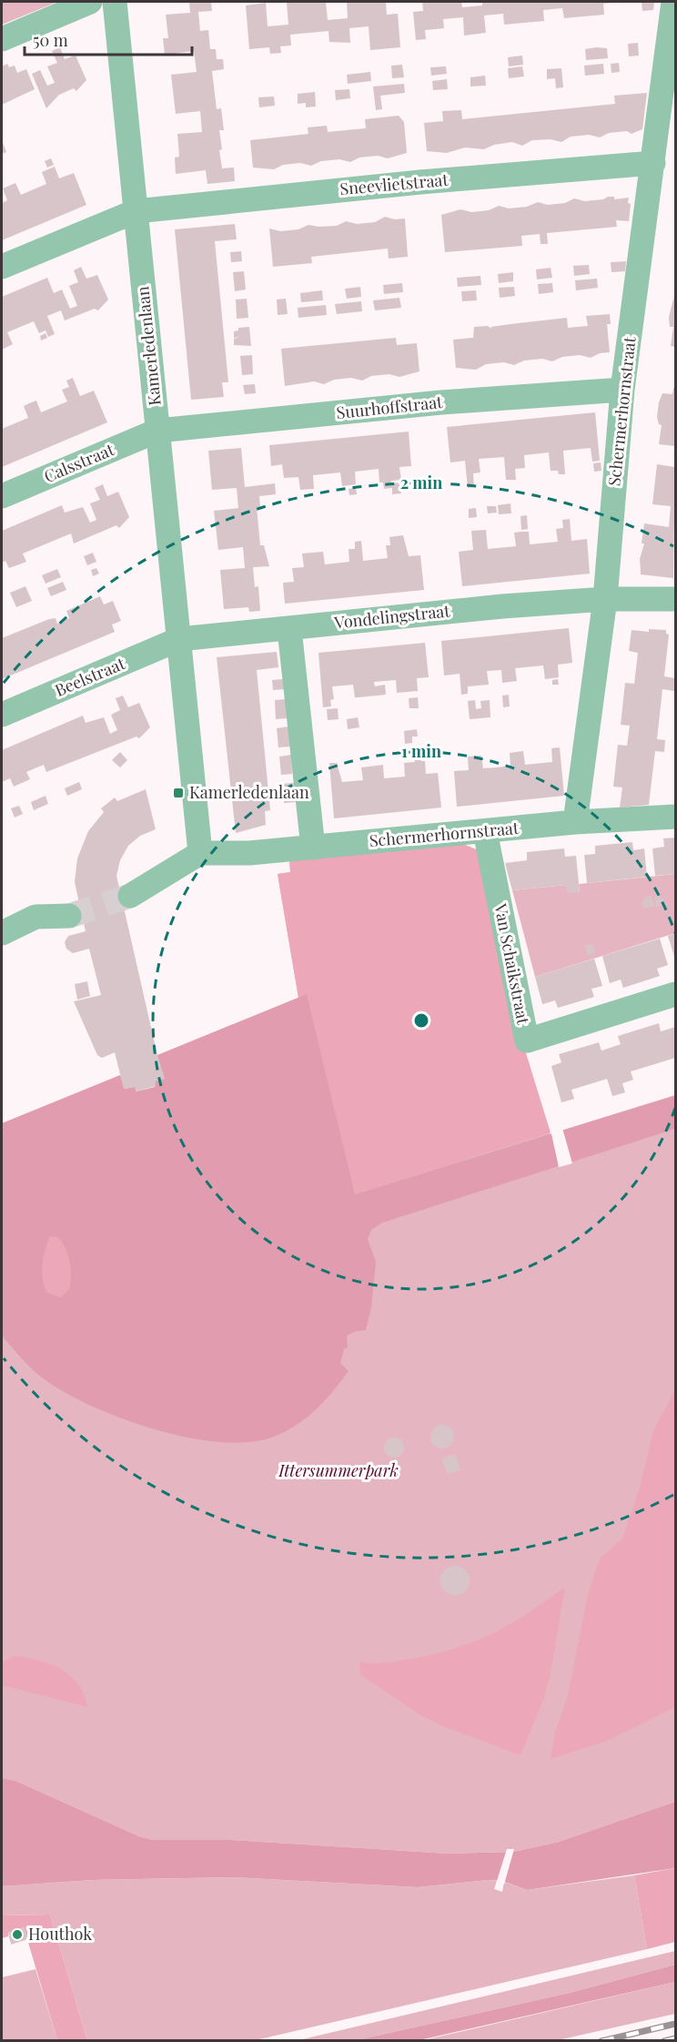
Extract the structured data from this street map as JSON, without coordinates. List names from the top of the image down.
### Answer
{
  "streets": {
    "street": [
      "Sneevlietstraat",
      "Kamerledenlaan",
      "Suurhoffstraat",
      "Schermerhornstraat",
      "Calsstraat",
      "Vondelingstraat",
      "Beelstraat",
      "Van Schaikstraat"
    ]
  },
  "crossings": [
    ["Sneevlietstraat", "Kamerledenlaan"],
    ["Sneevlietstraat", "Schermerhornstraat"],
    ["Kamerledenlaan", "Suurhoffstraat"],
    ["Kamerledenlaan", "Schermerhornstraat"],
    ["Kamerledenlaan", "Calsstraat"],
    ["Kamerledenlaan", "Vondelingstraat"],
    ["Kamerledenlaan", "Beelstraat"],
    ["Suurhoffstraat", "Schermerhornstraat"],
    ["Suurhoffstraat", "Calsstraat"],
    ["Schermerhornstraat", "Vondelingstraat"],
    ["Schermerhornstraat", "Van Schaikstraat"],
    ["Vondelingstraat", "Beelstraat"]
  ],
  "parks": ["Ittersummerpark"],
  "places": {
    "transit": ["Kamerledenlaan"],
    "other": ["Houthok"]
  },
  "scale_bar": "50 m",
  "rings": ["2 min", "1 min"]
}
